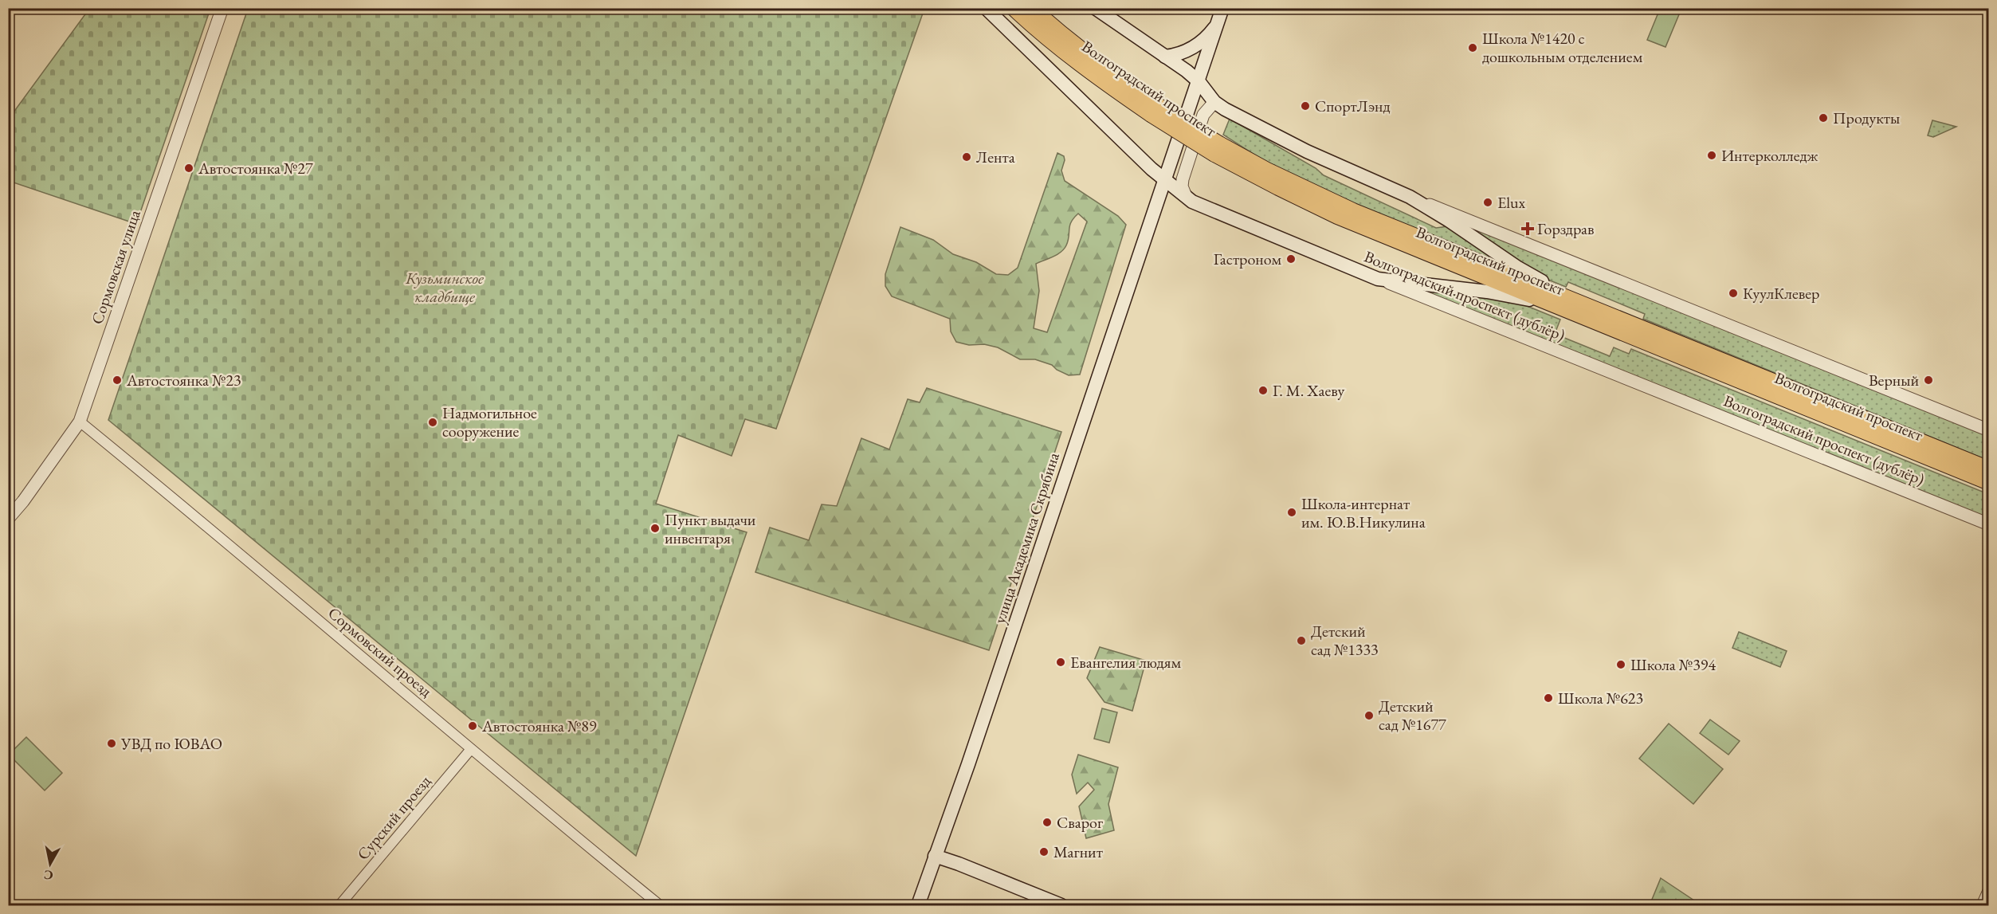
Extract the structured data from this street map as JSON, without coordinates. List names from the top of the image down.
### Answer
{
  "streets": {
    "main road": ["Волгоградский проспект", "Волгоградский проспект (дублёр)", "улица Академика Скрябина"],
    "street": ["Сормовская улица", "Сормовский проезд", "Сурский проезд"]
  },
  "crossings": [
    ["Сормовская улица", "Сормовский проезд"],
    ["Волгоградский проспект (дублёр)", "улица Академика Скрябина"],
    ["Сормовский проезд", "Сурский проезд"]
  ],
  "parks": ["Кузьминское кладбище"],
  "places": {
    "other": [
      "Школа №1420 с дошкольным отделением",
      "СпортЛэнд",
      "Продукты",
      "Интерколледж",
      "Лента",
      "Автостоянка №27",
      "Elux",
      "Гастроном",
      "КуулКлевер",
      "Автостоянка №23",
      "Верный",
      "Г. М. Хаеву",
      "Надмогильное сооружение",
      "Школа-интернат им. Ю.В.Никулина",
      "Пункт выдачи инвентаря",
      "Детский сад №1333",
      "Евангелия людям",
      "Школа №394",
      "Школа №623",
      "Детский сад №1677",
      "Автостоянка №89",
      "УВД по ЮВАО",
      "Сварог",
      "Магнит"
    ],
    "health": ["Горздрав"]
  },
  "north": "bottom"
}
